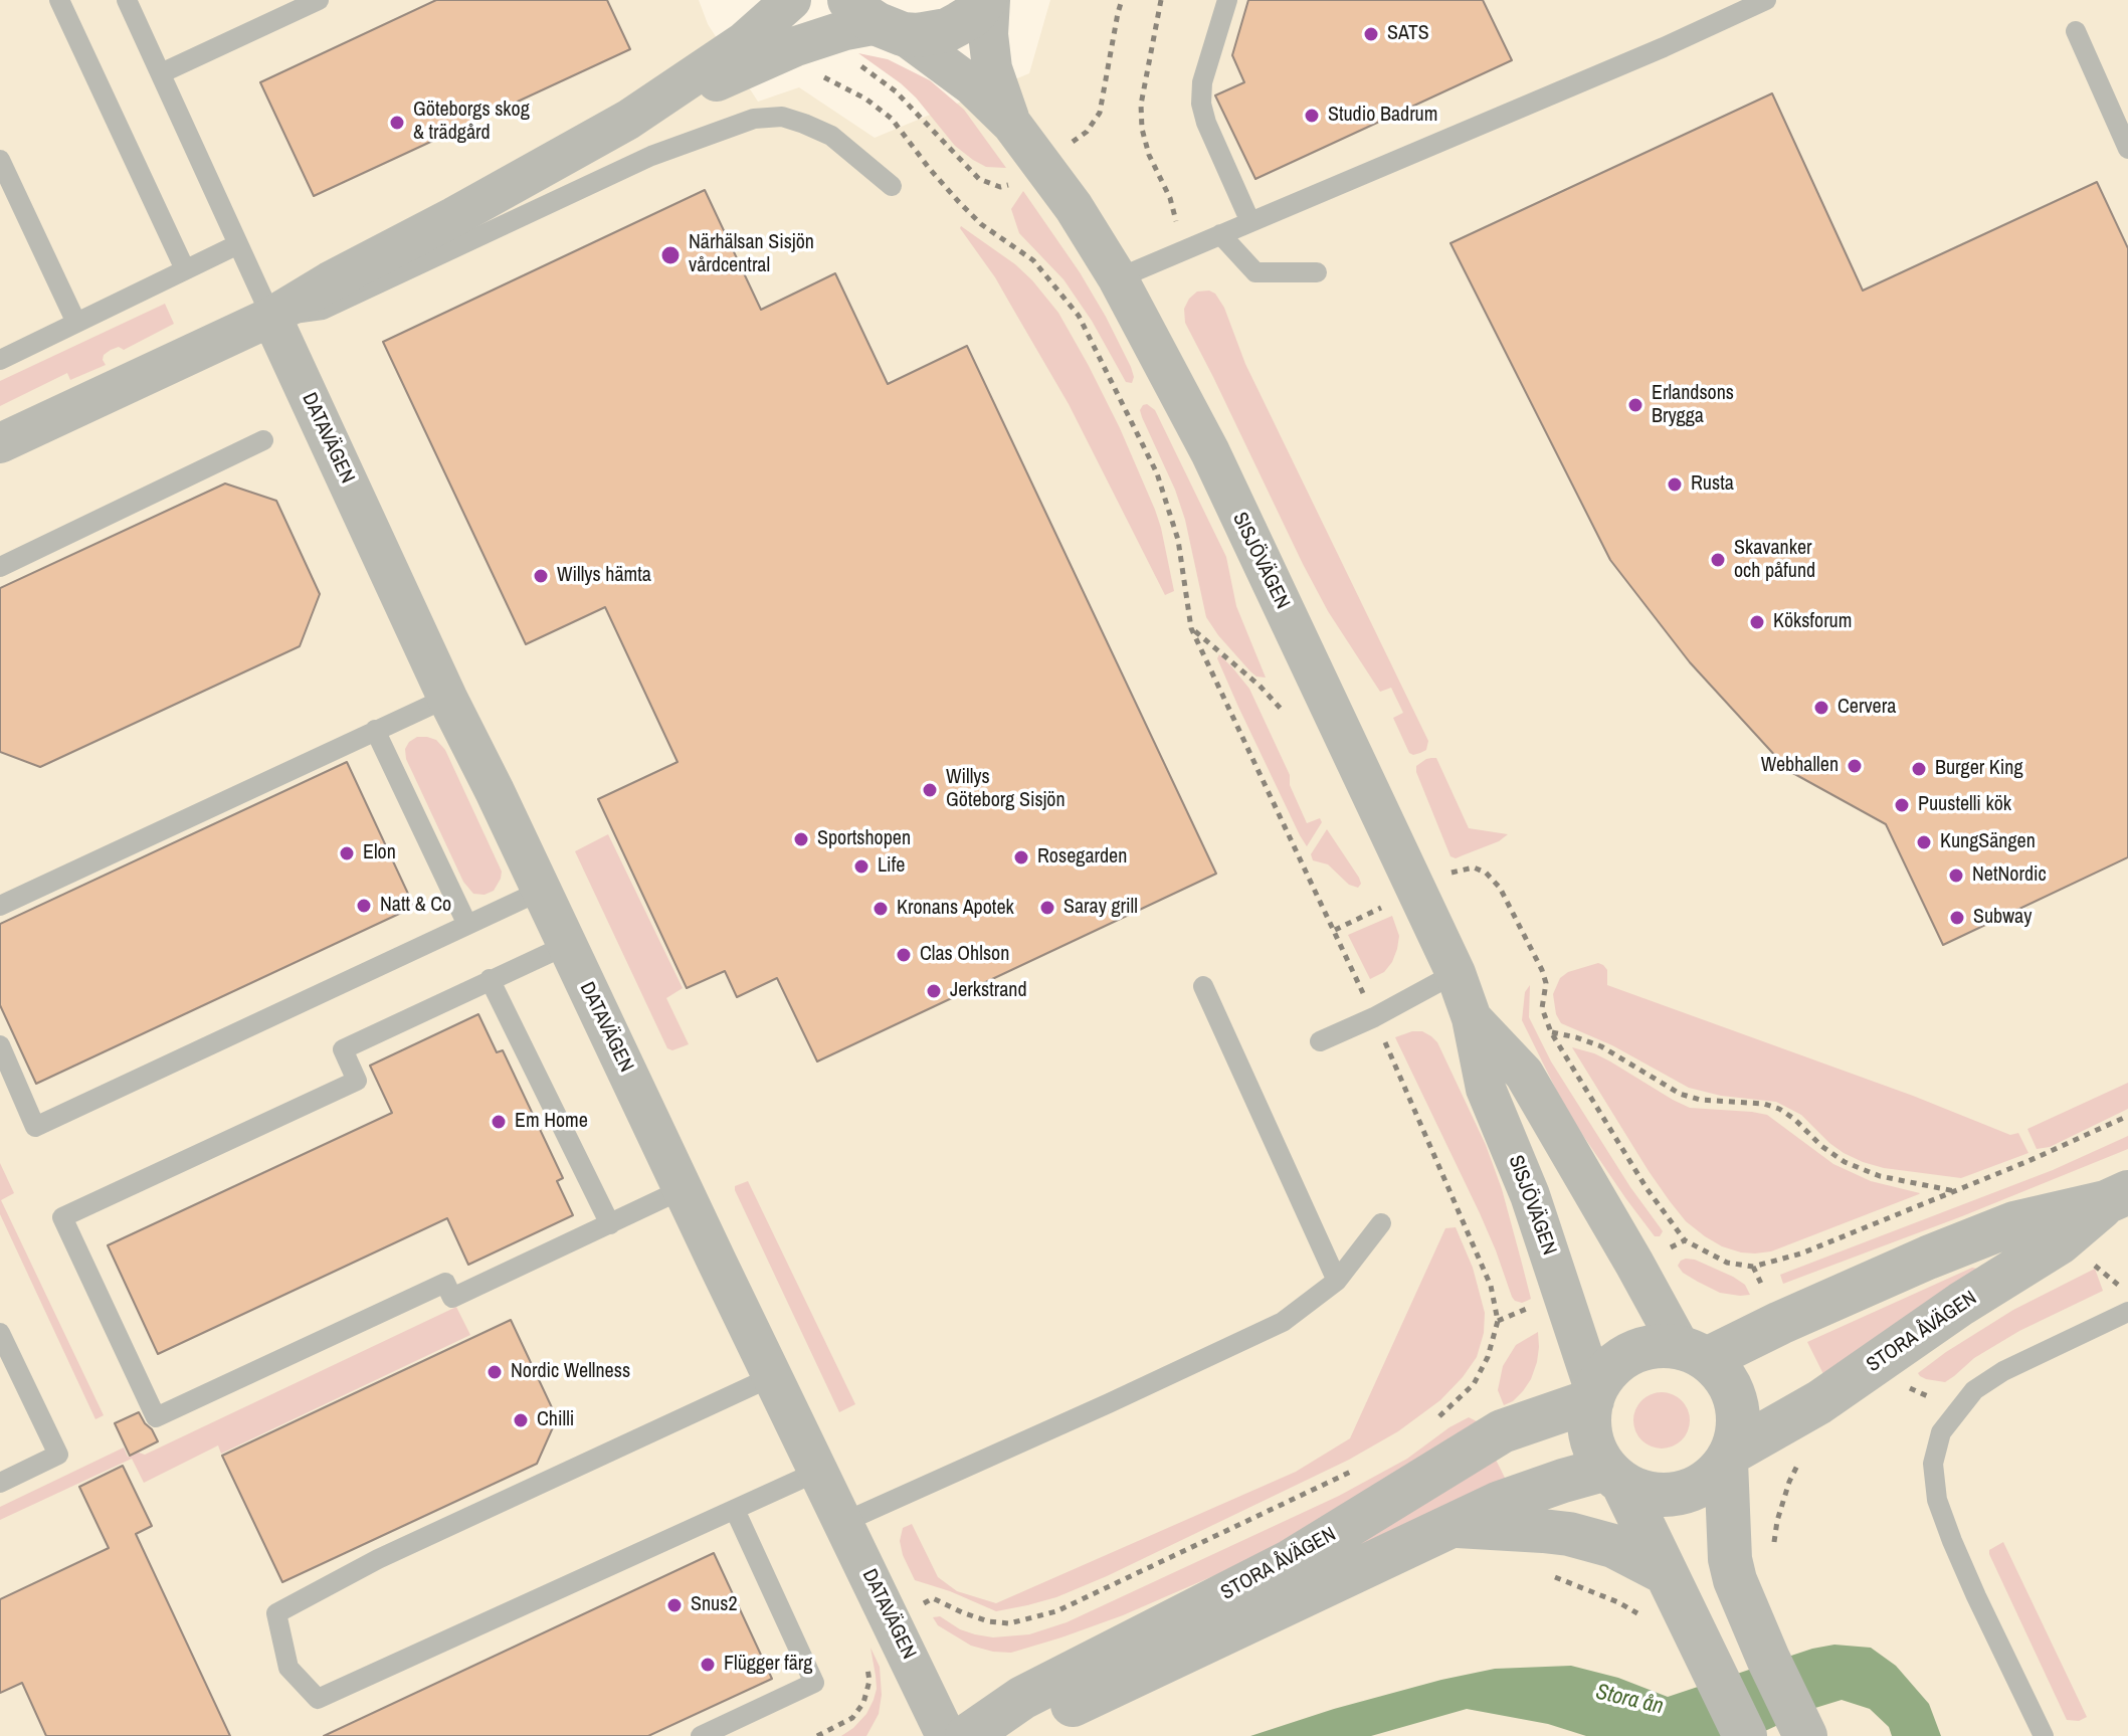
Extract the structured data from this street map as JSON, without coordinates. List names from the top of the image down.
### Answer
{
  "streets": {
    "street": ["DATAVÄGEN", "SISJÖVÄGEN", "STORA ÅVÄGEN"]
  },
  "crossings": [
    ["SISJÖVÄGEN", "STORA ÅVÄGEN"]
  ],
  "water": ["Stora ån"],
  "places": [
    "SATS",
    "Studio Badrum",
    "Göteborgs skog & trädgård",
    "Närhälsan Sisjön vårdcentral",
    "Erlandsons Brygga",
    "Rusta",
    "Skavanker och påfund",
    "Willys hämta",
    "Köksforum",
    "Cervera",
    "Webhallen",
    "Burger King",
    "Willys Göteborg Sisjön",
    "Puustelli kök",
    "Sportshopen",
    "KungSängen",
    "Elon",
    "Rosegarden",
    "Life",
    "NetNordic",
    "Natt & Co",
    "Saray grill",
    "Kronans Apotek",
    "Subway",
    "Clas Ohlson",
    "Jerkstrand",
    "Em Home",
    "Nordic Wellness",
    "Chilli",
    "Snus2",
    "Flügger färg"
  ]
}
